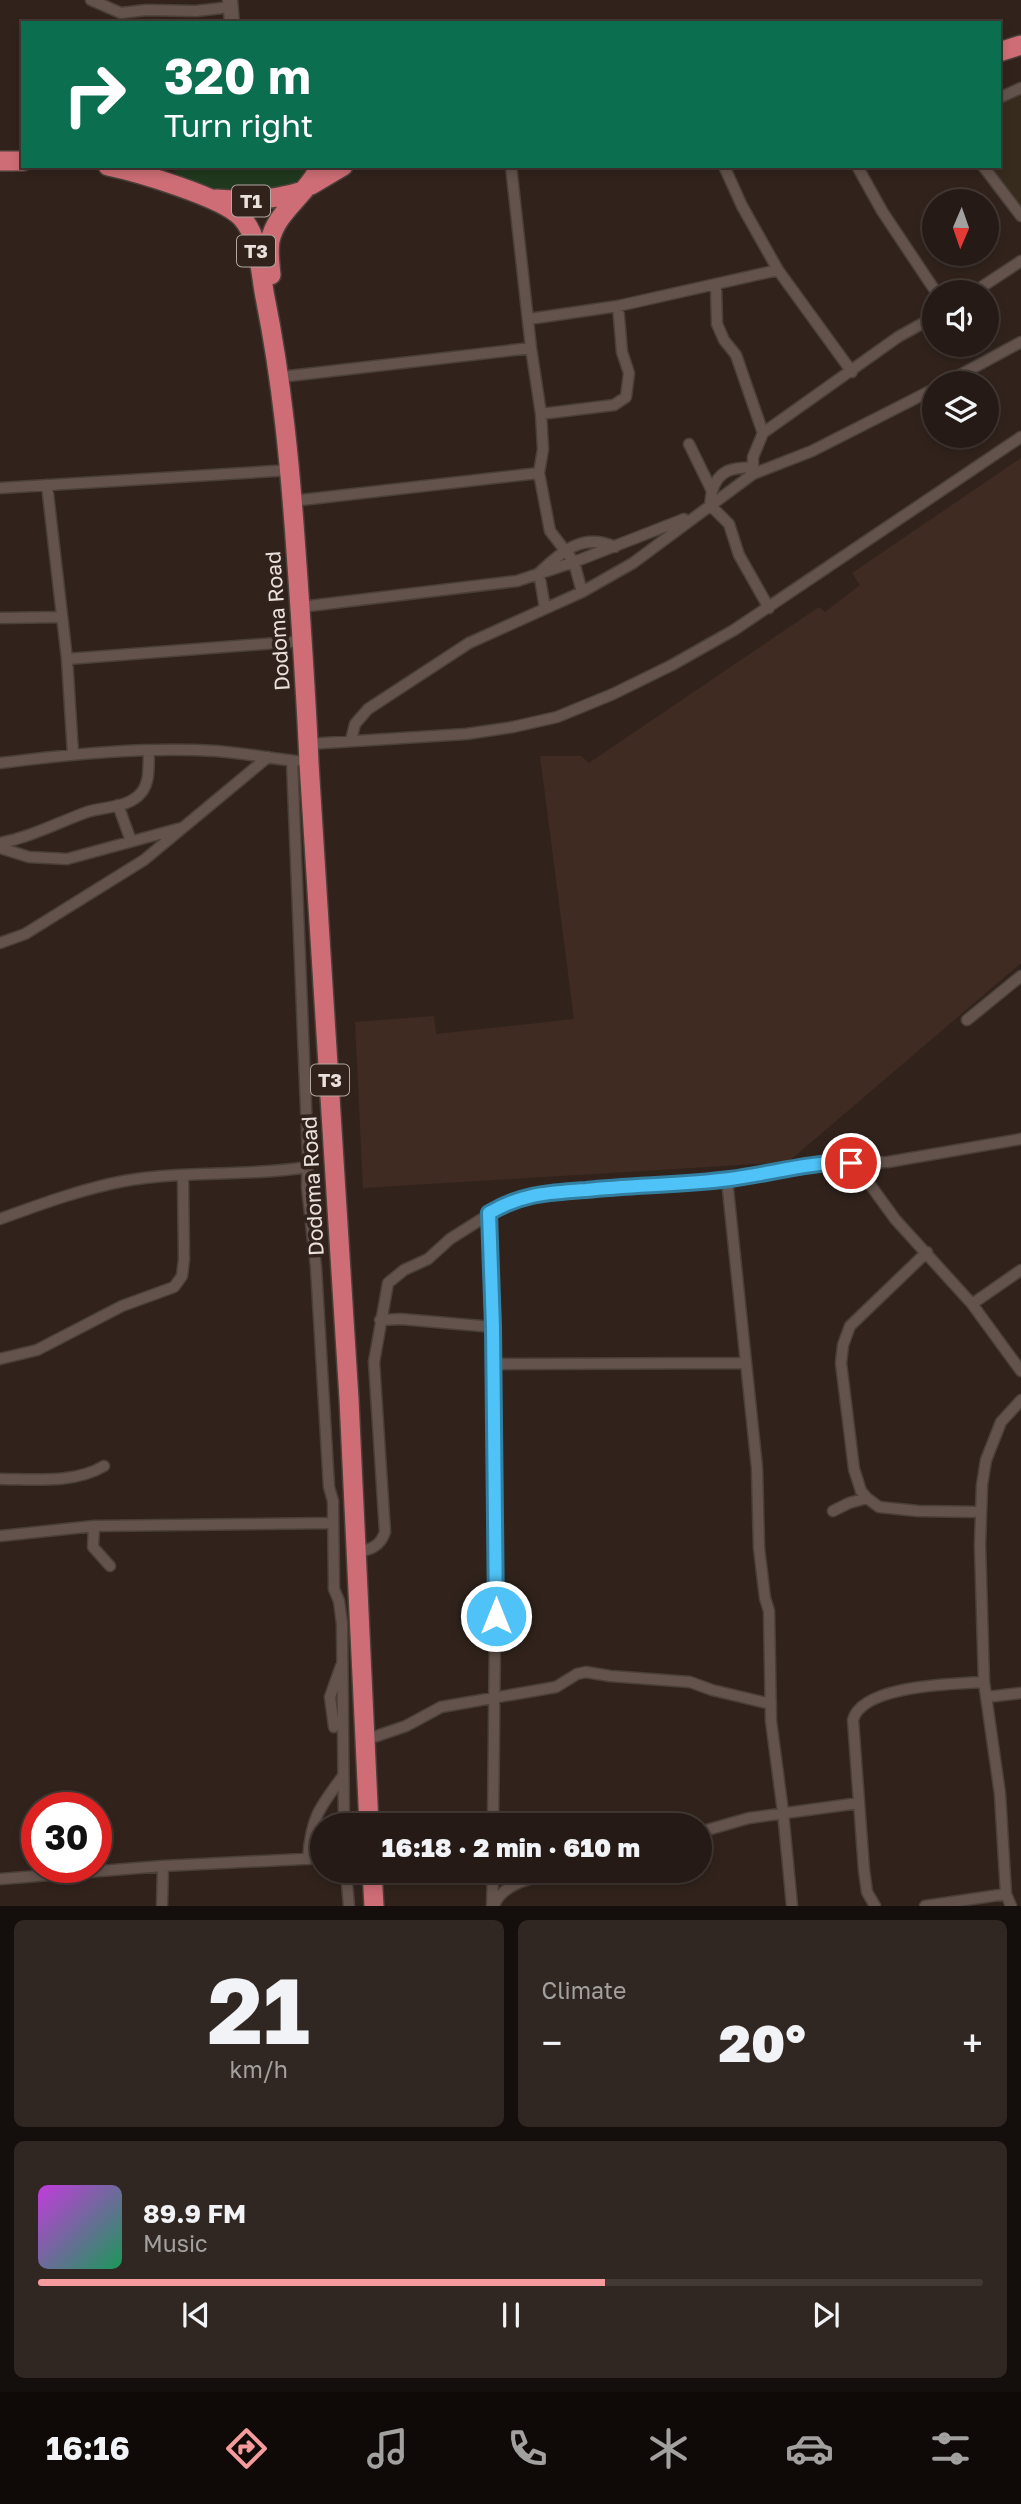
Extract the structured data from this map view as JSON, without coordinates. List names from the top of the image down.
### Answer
{
  "streets": {
    "highway": ["T1", "T3", "Dodoma Road"]
  },
  "crossings": [
    ["T1", "Dodoma Road"]
  ],
  "north": "bottom",
  "page": {
    "turn": ["320 m", "Turn right"],
    "limit": "30",
    "trip": "16:18 · 2 min · 610 m",
    "tile": [
      ["21", "km/h"],
      "Climate"
    ],
    "heat": ["−", "20°", "+"],
    "song": ["89.9 FM", "Music"],
    "tabs": "16:16"
  }
}
